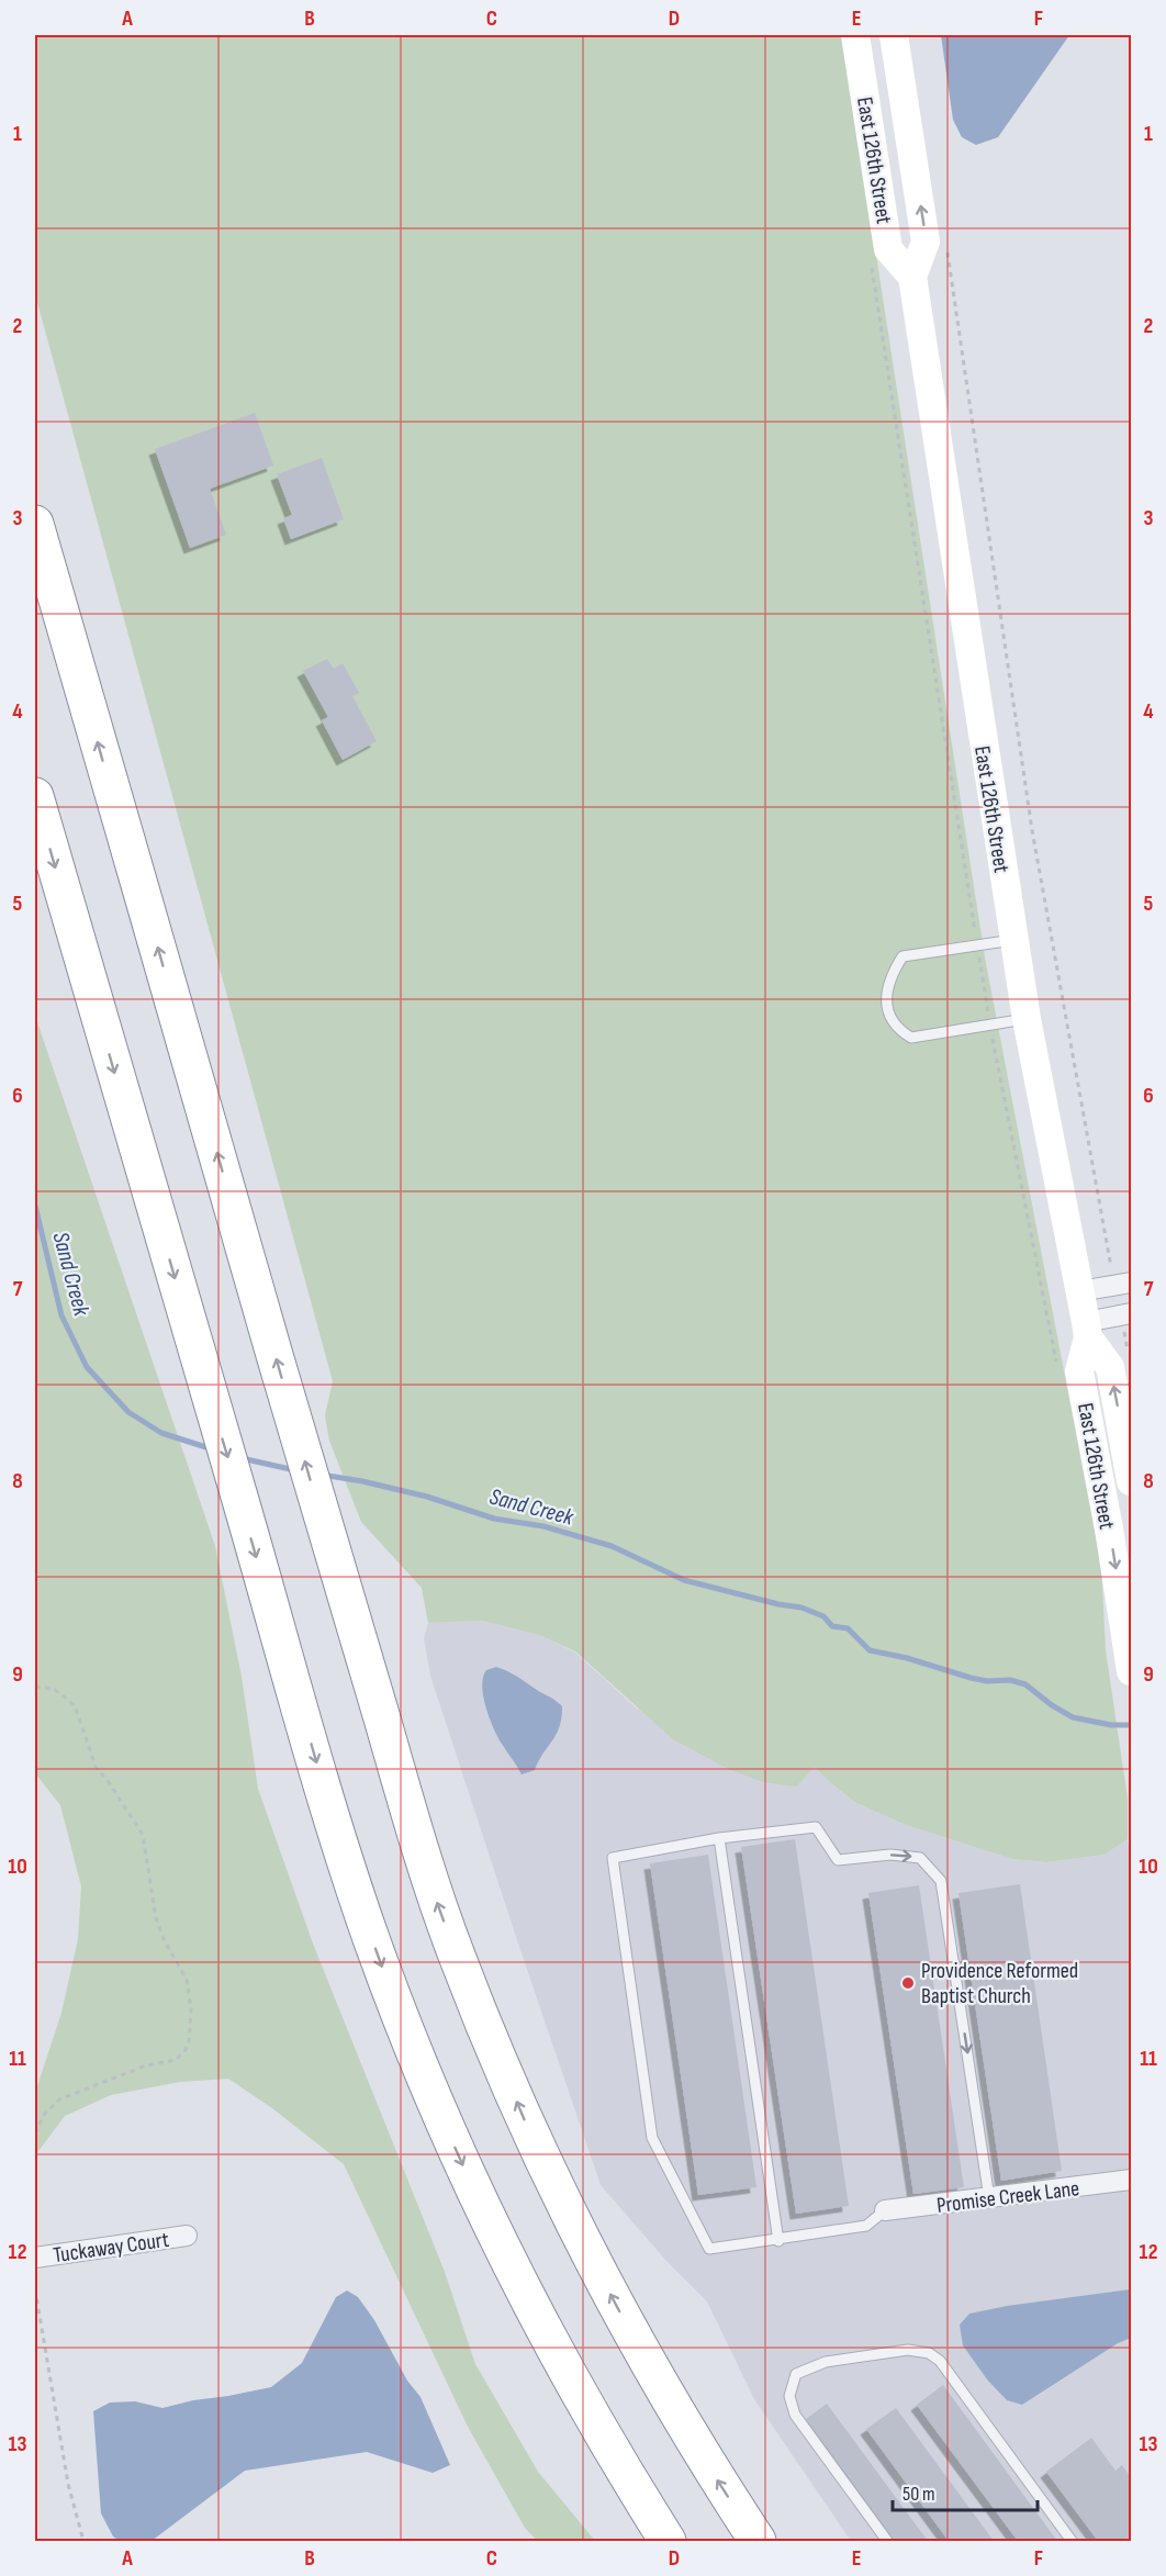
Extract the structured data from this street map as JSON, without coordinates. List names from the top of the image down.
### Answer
{
  "streets": {
    "main road": ["East 126th Street"],
    "street": ["Promise Creek Lane", "Tuckaway Court"]
  },
  "water": ["Sand Creek"],
  "places": ["Providence Reformed Baptist Church"],
  "scale_bar": "50 m",
  "grid": {
    "columns": [
      "A",
      "B",
      "C",
      "D",
      "E",
      "F"
    ],
    "rows": [
      "1",
      "2",
      "3",
      "4",
      "5",
      "6",
      "7",
      "8",
      "9",
      "10",
      "11",
      "12",
      "13"
    ]
  }
}
